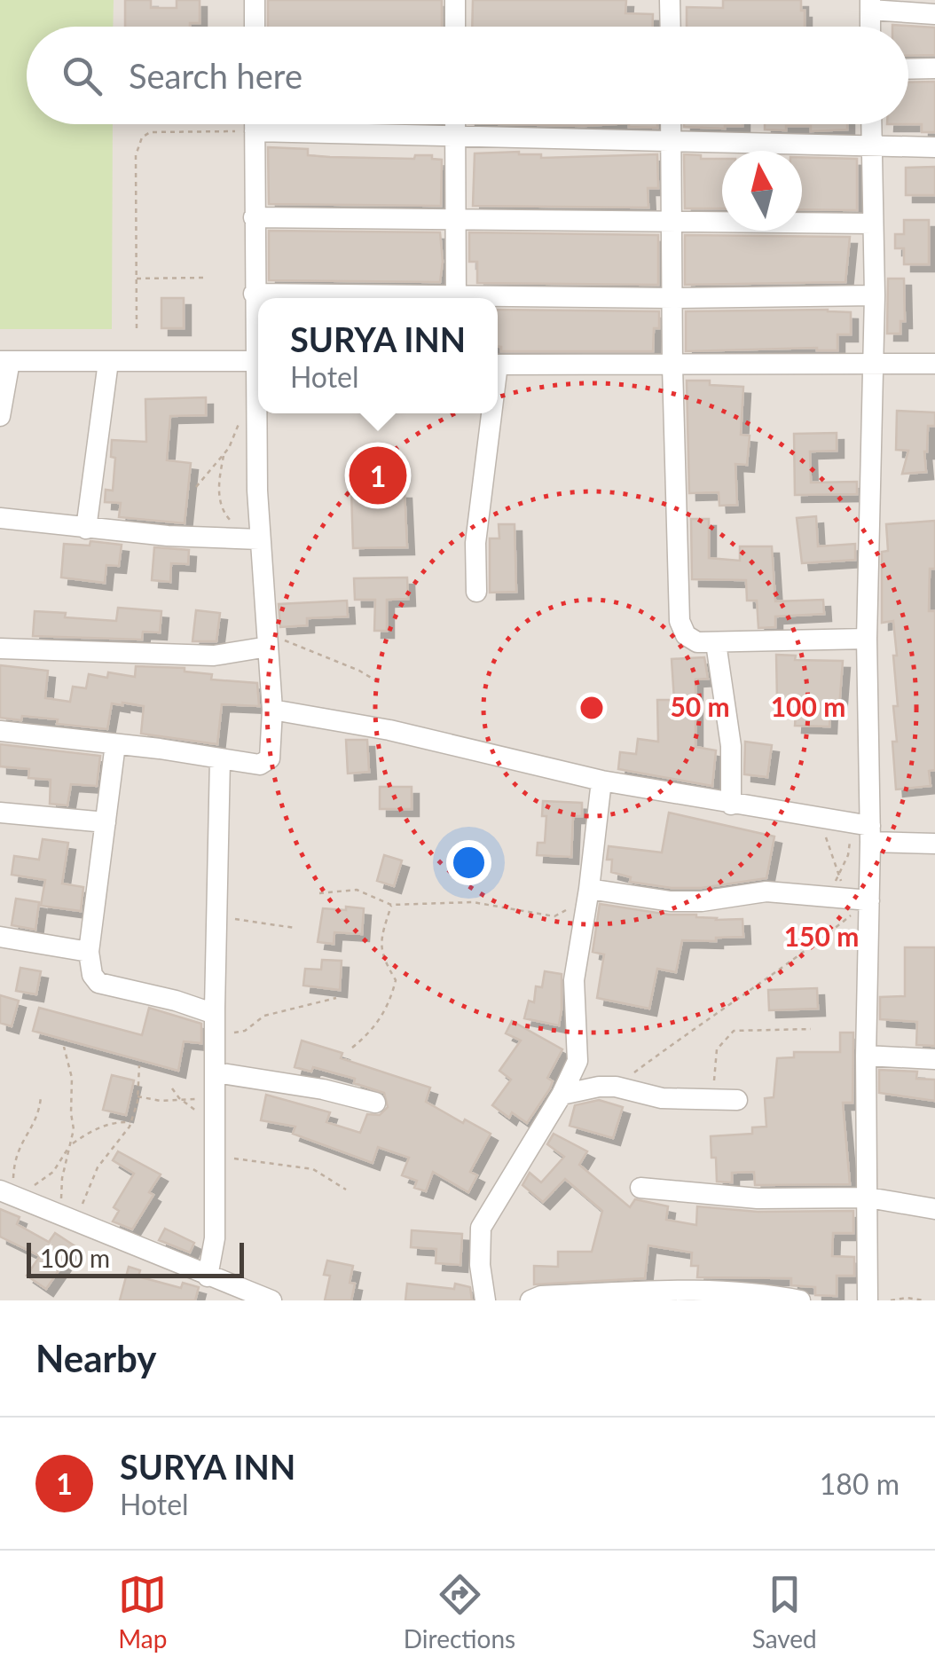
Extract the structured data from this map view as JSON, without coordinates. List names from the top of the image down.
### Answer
{
  "scale_bar": "100 m",
  "north": "top",
  "page": {
    "search": "Search here",
    "popup": ["SURYA INN", "Hotel"],
    "pins": "1",
    "scale": "100 m",
    "heading": "Nearby",
    "list": [
      {
        "mark": "1",
        "name": "SURYA INN",
        "note": "Hotel",
        "value": "180 m"
      }
    ],
    "nav": ["Map", "Directions", "Saved"]
  },
  "rings": ["50 m", "100 m", "150 m"]
}
